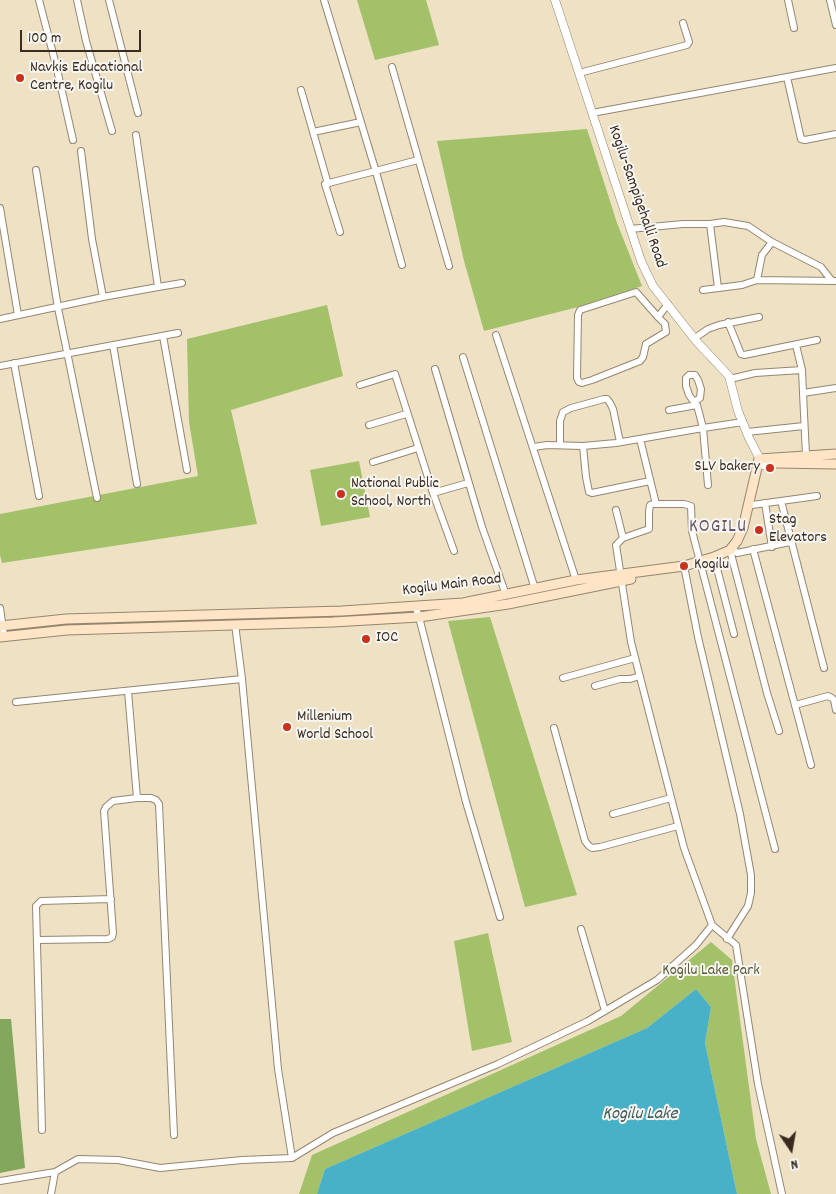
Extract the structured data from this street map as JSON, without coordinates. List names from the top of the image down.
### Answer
{
  "streets": {
    "main road": ["Kogilu Main Road"],
    "street": ["Kogilu-Sampigehalli Road"]
  },
  "districts": ["KOGILU"],
  "water": ["Kogilu Lake"],
  "parks": ["Kogilu Lake Park"],
  "places": [
    "Navkis Educational Centre, Kogilu",
    "SLV bakery",
    "National Public School, North",
    "Stag Elevators",
    "Kogilu",
    "IOC",
    "Millenium World School"
  ],
  "scale_bar": "100 m",
  "north": "bottom"
}
